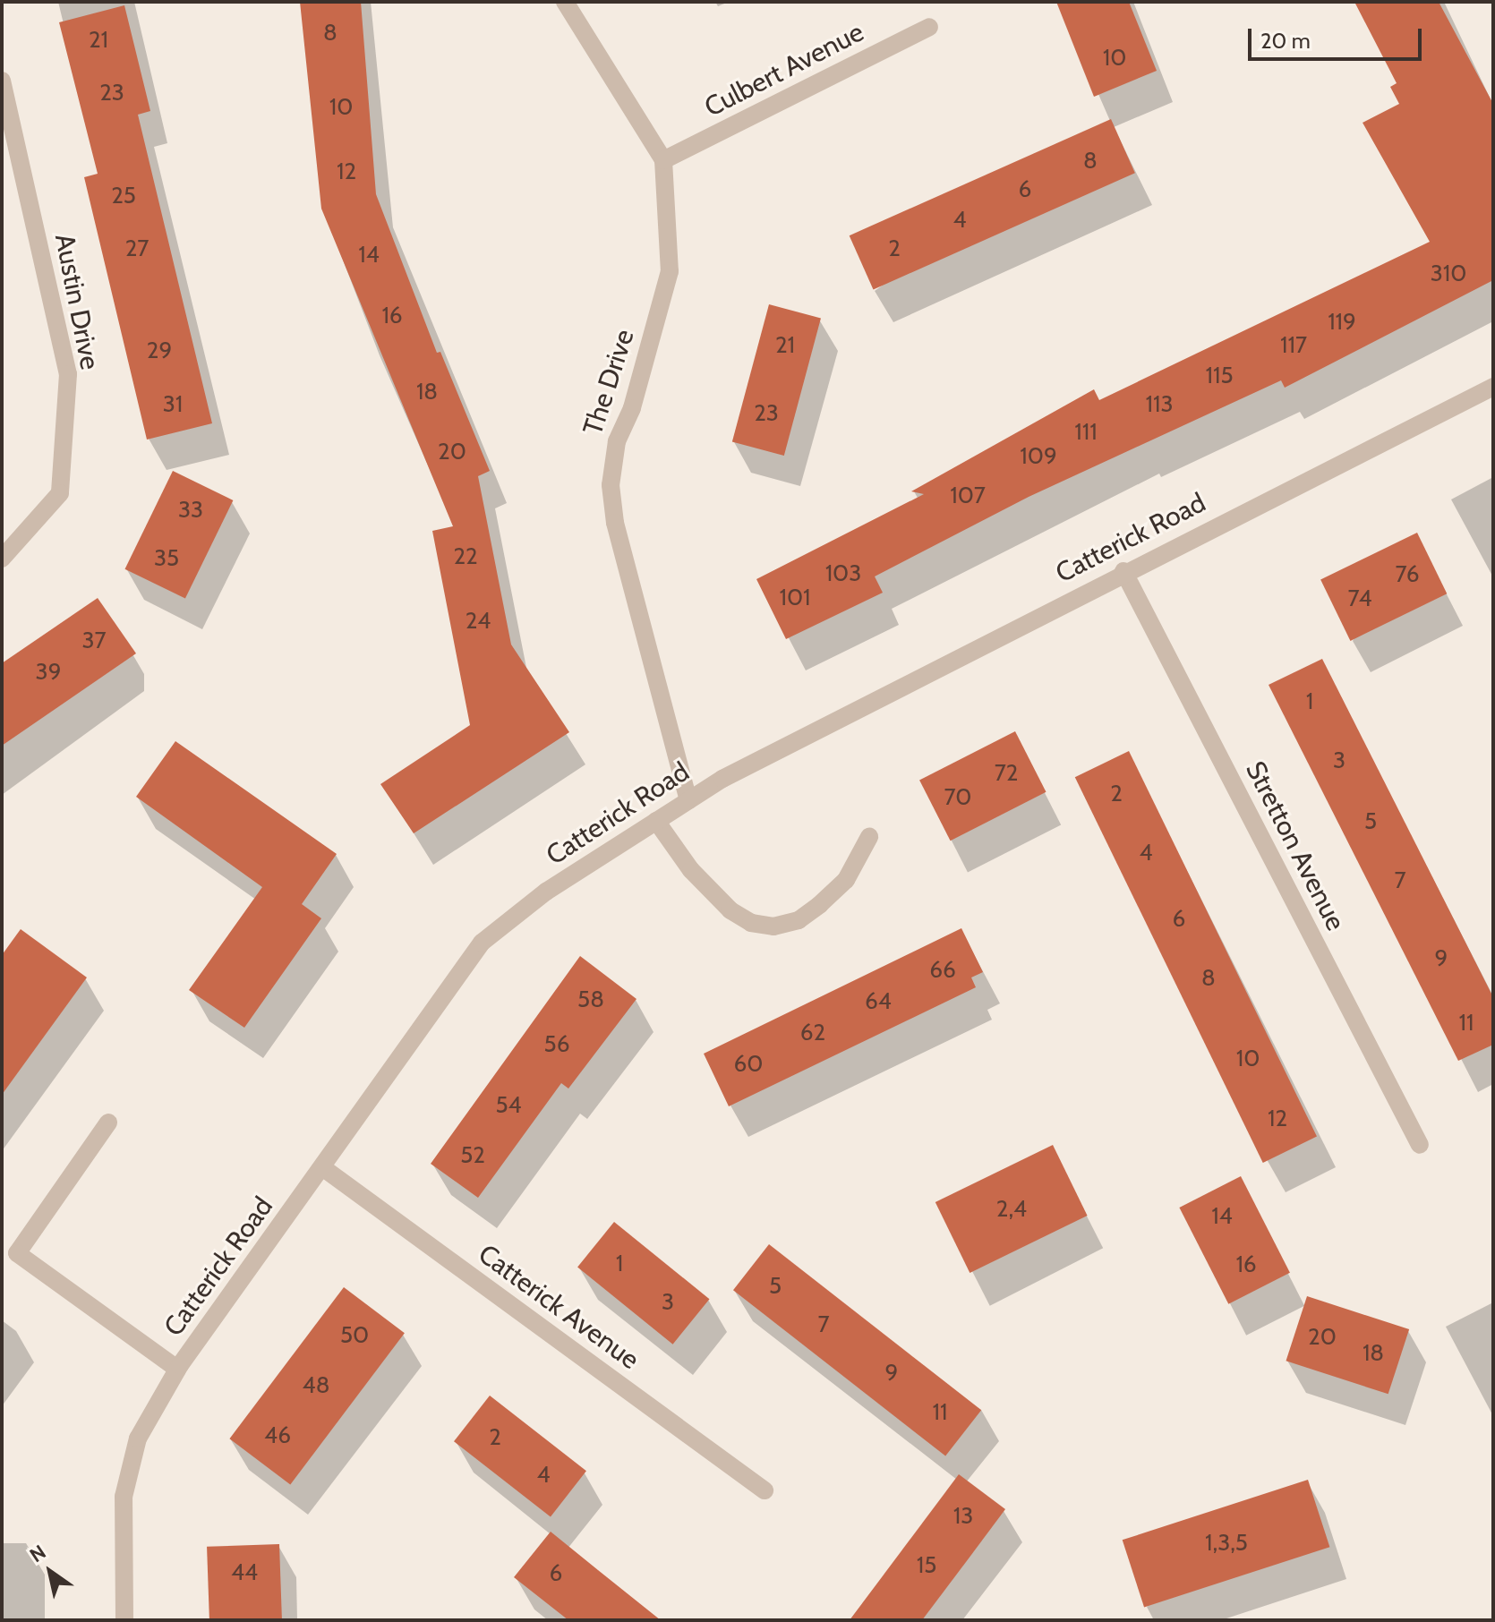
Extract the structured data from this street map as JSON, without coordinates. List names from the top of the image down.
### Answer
{
  "streets": {
    "street": [
      "Culbert Avenue",
      "Austin Drive",
      "The Drive",
      "Catterick Road",
      "Stretton Avenue",
      "Catterick Avenue"
    ]
  },
  "crossings": [
    ["Culbert Avenue", "The Drive"],
    ["The Drive", "Catterick Road"],
    ["Catterick Road", "Stretton Avenue"],
    ["Catterick Road", "Catterick Avenue"]
  ],
  "house_numbers": [
    "8",
    "21",
    "10",
    "23",
    "10",
    "8",
    "12",
    "6",
    "25",
    "4",
    "27",
    "2",
    "14",
    "310",
    "16",
    "119",
    "21",
    "117",
    "29",
    "115",
    "18",
    "31",
    "113",
    "23",
    "111",
    "20",
    "109",
    "107",
    "33",
    "22",
    "35",
    "103",
    "76",
    "101",
    "74",
    "24",
    "37",
    "39",
    "1",
    "3",
    "72",
    "2",
    "70",
    "5",
    "4",
    "7",
    "6",
    "9",
    "66",
    "8",
    "58",
    "64",
    "11",
    "62",
    "56",
    "10",
    "60",
    "54",
    "12",
    "52",
    "2,4",
    "14",
    "1",
    "16",
    "5",
    "3",
    "7",
    "50",
    "20",
    "18",
    "9",
    "48",
    "11",
    "46",
    "2",
    "4",
    "13",
    "1,3,5",
    "15",
    "44",
    "6"
  ],
  "scale_bar": "20 m",
  "north": "top left"
}
